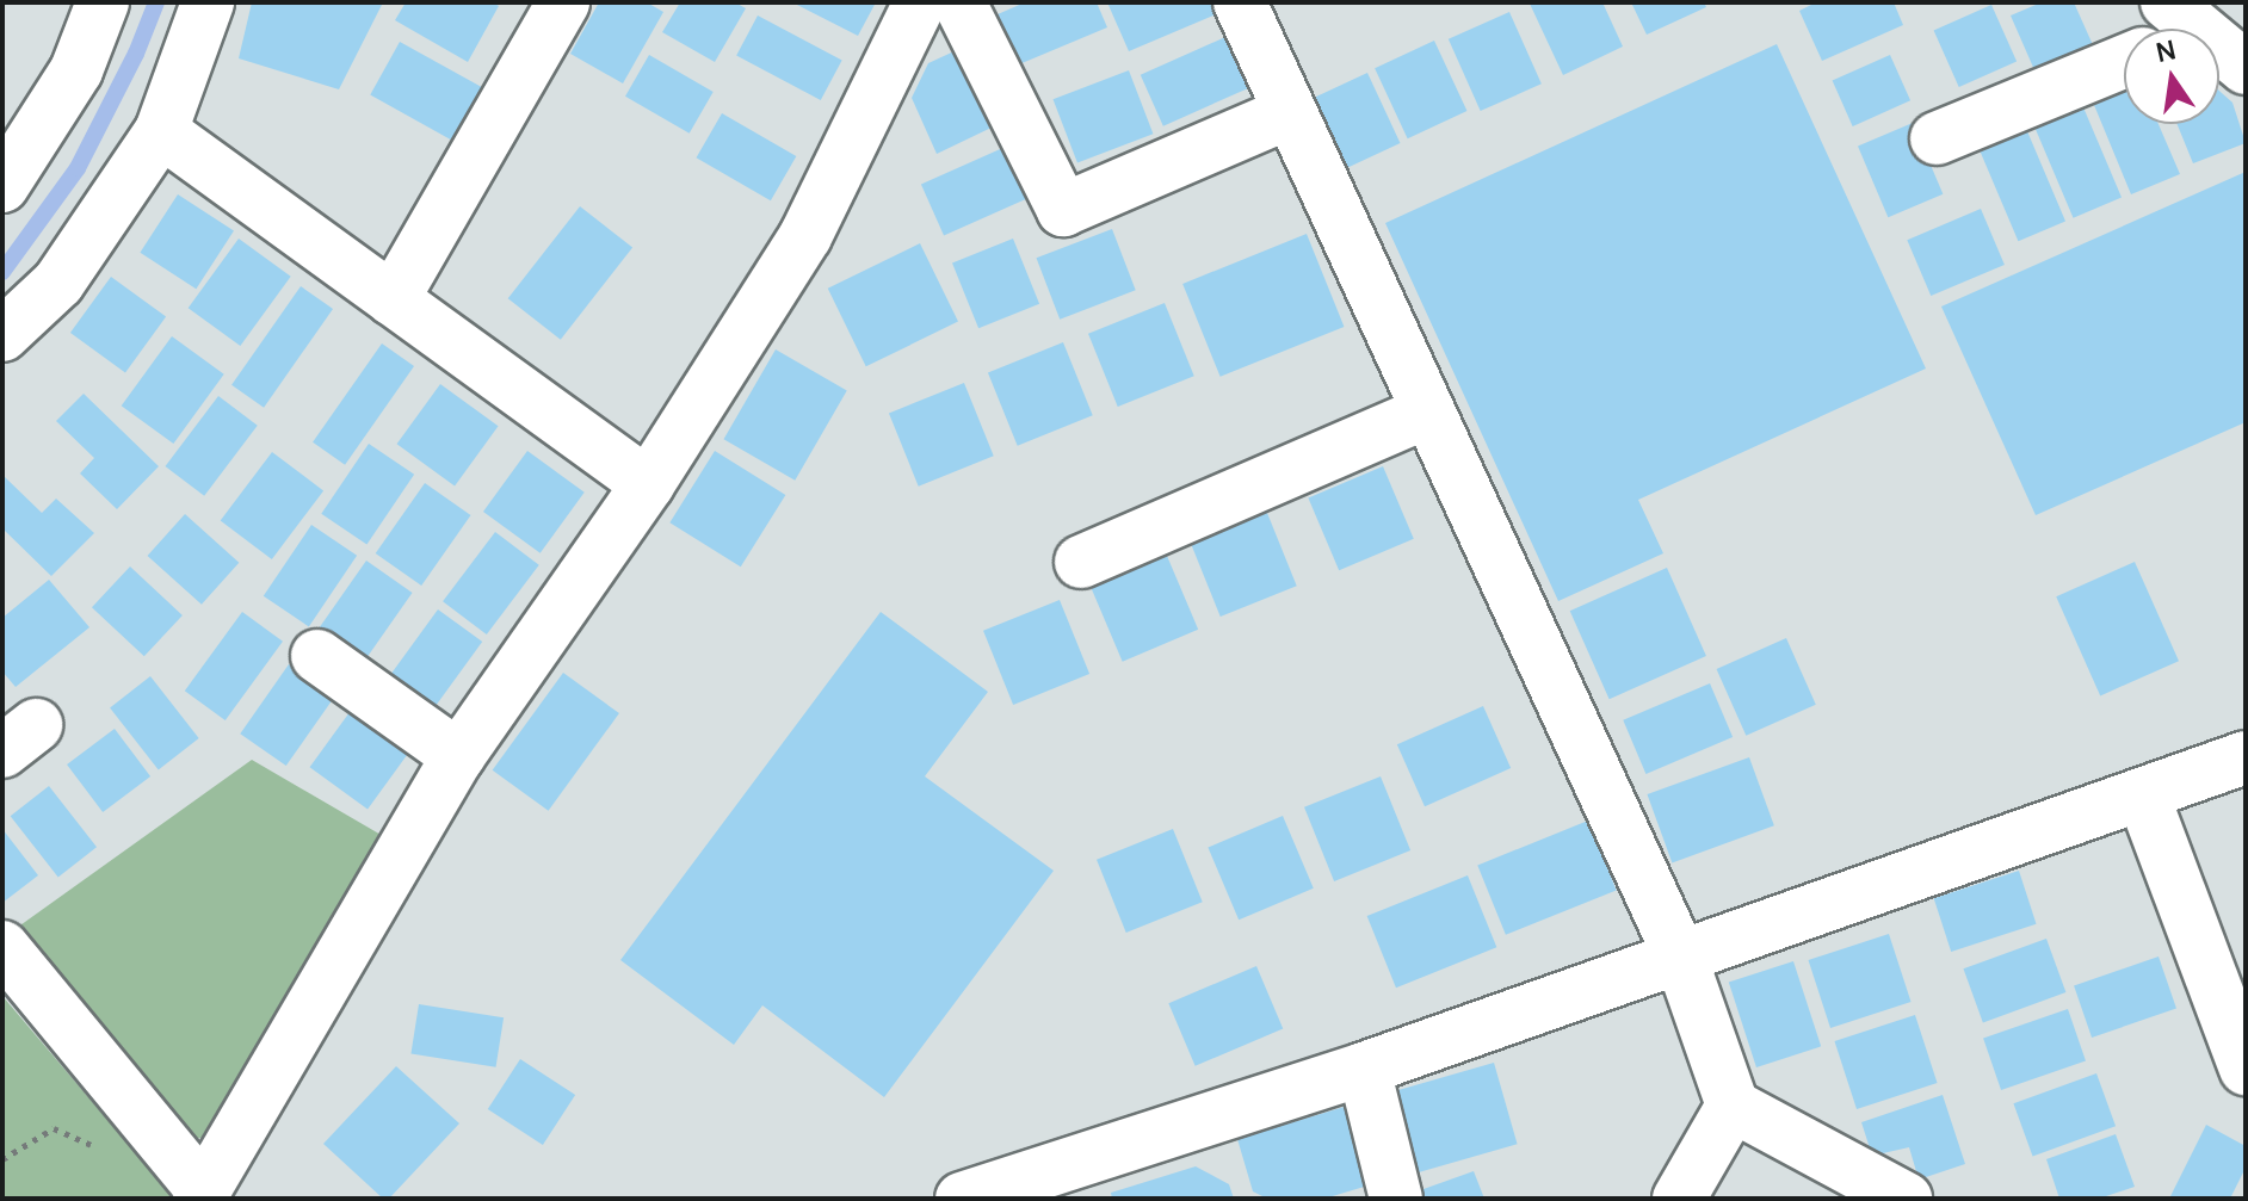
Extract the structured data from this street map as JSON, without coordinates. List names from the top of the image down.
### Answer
{
  "north": "top"
}
